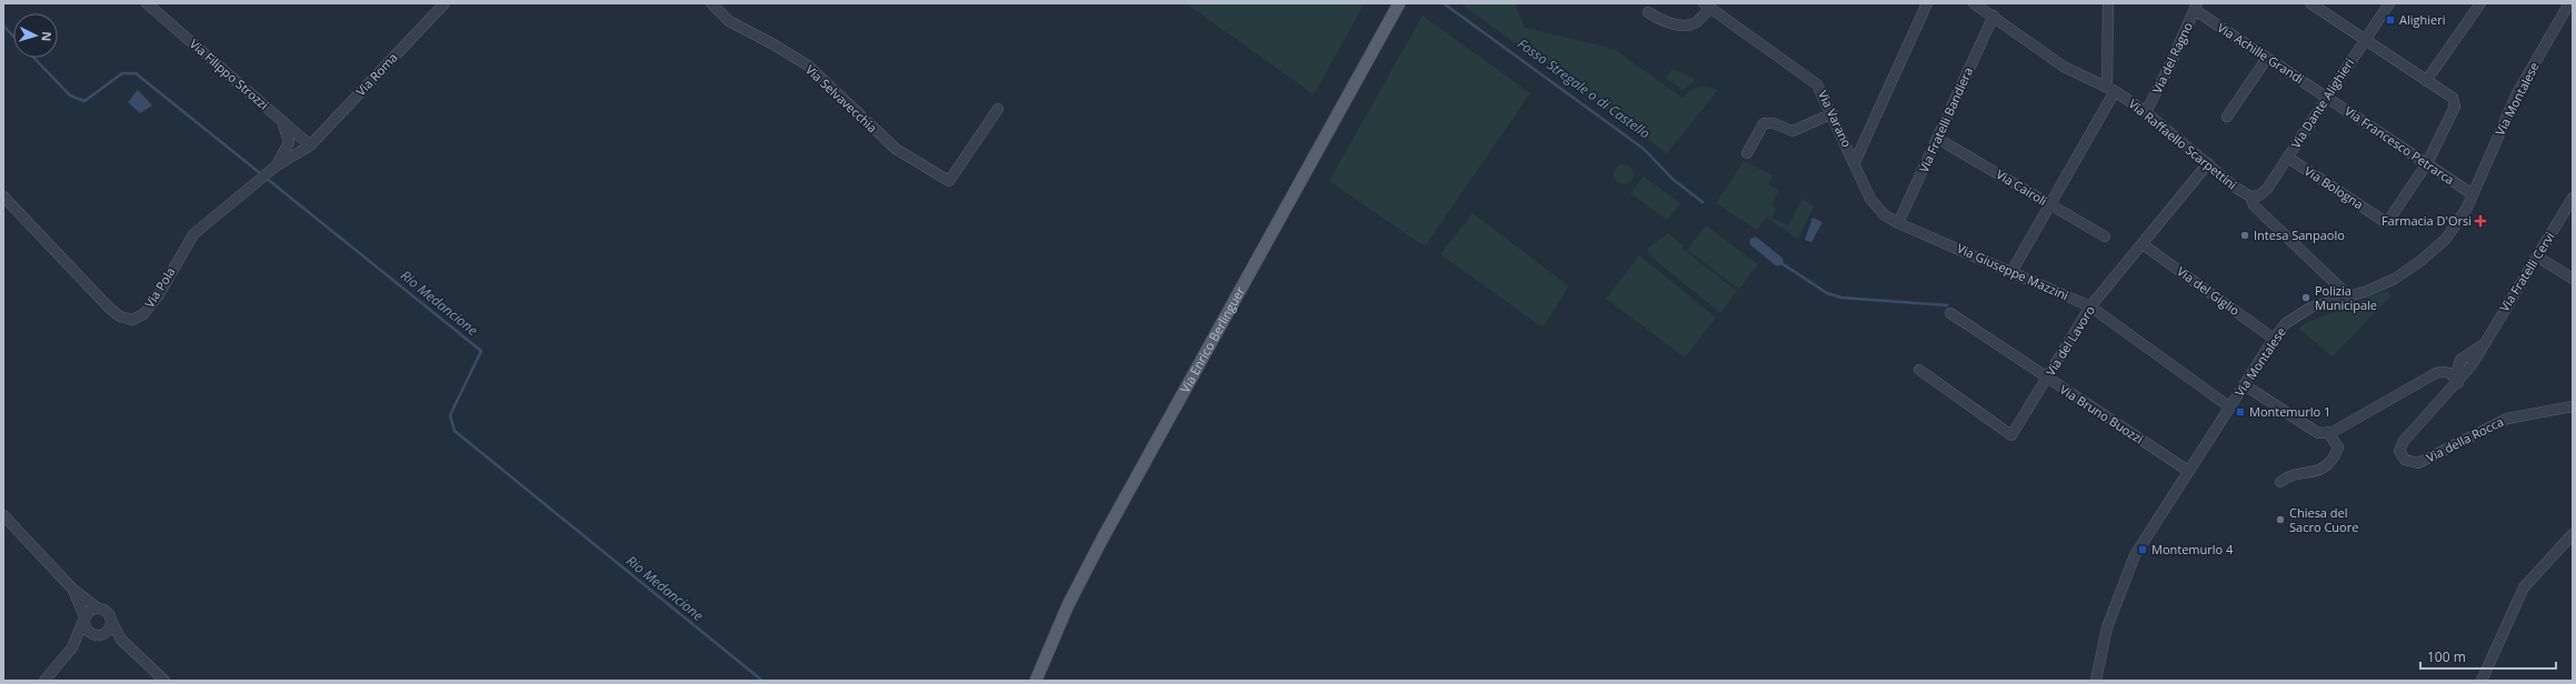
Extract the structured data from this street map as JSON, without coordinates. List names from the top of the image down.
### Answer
{
  "streets": {
    "main road": ["Via Enrico Berlinguer"],
    "street": [
      "Via Achille Grandi",
      "Via del Ragno",
      "Via Filippo Strozzi",
      "Via Roma",
      "Via Selvavecchia",
      "Via Montalese",
      "Via Dante Alighieri",
      "Via Varano",
      "Via Fratelli Bandiera",
      "Via Raffaello Scarpettini",
      "Via Francesco Petrarca",
      "Via Cairoli",
      "Via Bologna",
      "Via Giuseppe Mazzini",
      "Via Fratelli Cervi",
      "Via Pola",
      "Via del Giglio",
      "Via del Lavoro",
      "Via Bruno Buozzi",
      "Via della Rocca"
    ]
  },
  "crossings": [
    ["Via Achille Grandi", "Via del Ragno"],
    ["Via Achille Grandi", "Via Dante Alighieri"],
    ["Via Achille Grandi", "Via Francesco Petrarca"],
    ["Via del Ragno", "Via Raffaello Scarpettini"],
    ["Via Filippo Strozzi", "Via Roma"],
    ["Via Filippo Strozzi", "Via Pola"],
    ["Via Roma", "Via Pola"],
    ["Via Montalese", "Via Raffaello Scarpettini"],
    ["Via Montalese", "Via Francesco Petrarca"],
    ["Via Montalese", "Via Giuseppe Mazzini"],
    ["Via Montalese", "Via del Giglio"],
    ["Via Montalese", "Via Bruno Buozzi"],
    ["Via Dante Alighieri", "Via Raffaello Scarpettini"],
    ["Via Dante Alighieri", "Via Francesco Petrarca"],
    ["Via Dante Alighieri", "Via Bologna"],
    ["Via Varano", "Via Fratelli Bandiera"],
    ["Via Varano", "Via Giuseppe Mazzini"],
    ["Via Fratelli Bandiera", "Via Raffaello Scarpettini"],
    ["Via Fratelli Bandiera", "Via Cairoli"],
    ["Via Fratelli Bandiera", "Via Giuseppe Mazzini"],
    ["Via Raffaello Scarpettini", "Via del Lavoro"],
    ["Via Francesco Petrarca", "Via Bologna"],
    ["Via Giuseppe Mazzini", "Via del Lavoro"],
    ["Via Fratelli Cervi", "Via della Rocca"],
    ["Via del Giglio", "Via del Lavoro"],
    ["Via del Lavoro", "Via Bruno Buozzi"]
  ],
  "water": ["Fosso Stregale o di Castello", "Rio Medancione"],
  "places": {
    "transit": ["Alighieri", "Montemurlo 1", "Montemurlo 4"],
    "health": ["Farmacia D'Orsi"],
    "other": ["Intesa Sanpaolo", "Polizia Municipale", "Chiesa del Sacro Cuore"]
  },
  "scale_bar": "100 m",
  "north": "right"
}
